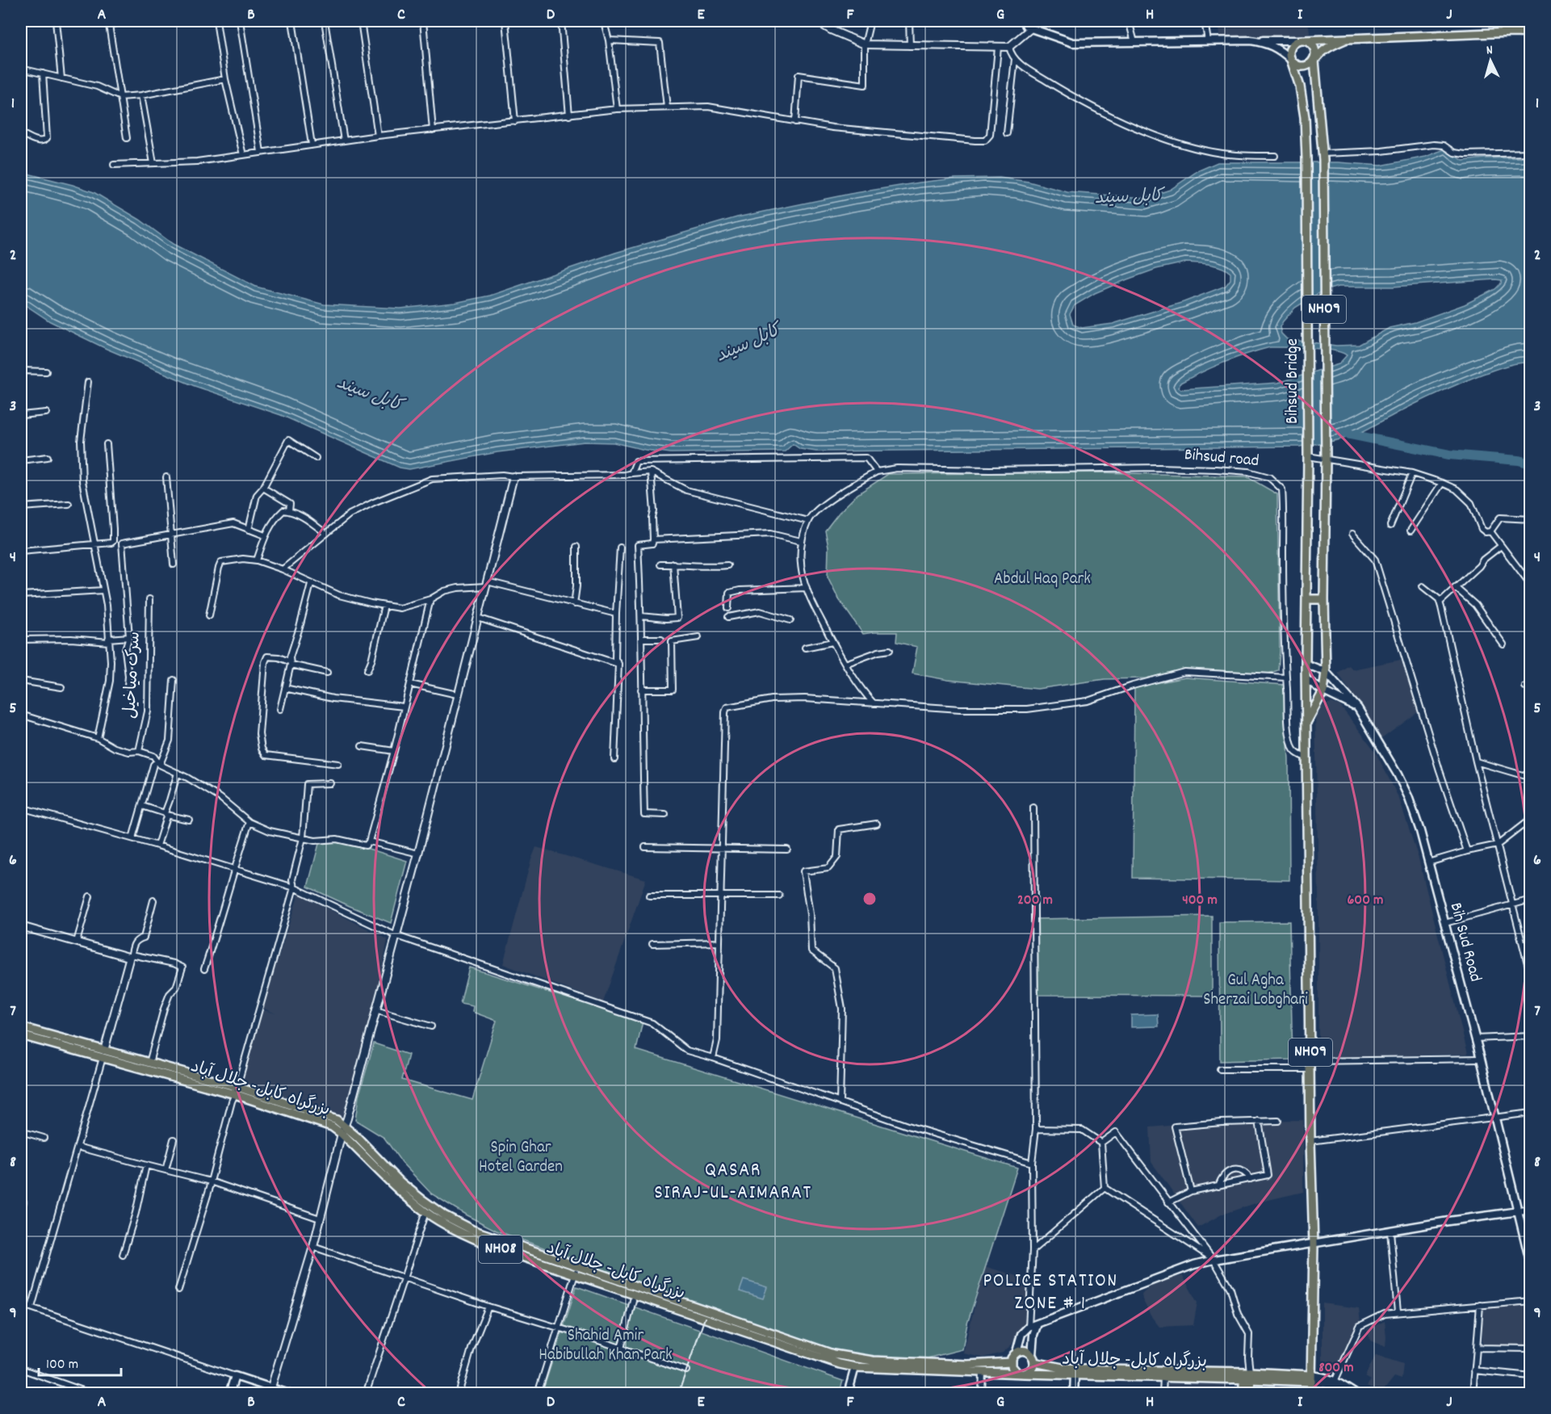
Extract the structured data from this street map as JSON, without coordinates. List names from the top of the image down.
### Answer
{
  "streets": {
    "main road": [
      "NH09",
      "Bihsud Bridge",
      "Bih Sud Road",
      "بزرگراه کابل- جلال آباد",
      "NH08"
    ],
    "street": ["Bihsud road", "سرک میاخیل"]
  },
  "crossings": [
    ["NH09", "Bihsud Bridge"],
    ["NH09", "Bihsud road"],
    ["NH09", "Bih Sud Road"]
  ],
  "districts": ["QASAR SIRAJ-UL-AIMARAT", "POLICE STATION ZONE # 1"],
  "water": ["کابل سيند"],
  "parks": [
    "Abdul Haq Park",
    "Gul Agha Sherzai Lobghari",
    "Spin Ghar Hotel Garden",
    "Shahid Amir Habibullah Khan Park"
  ],
  "scale_bar": "100 m",
  "north": "top",
  "grid": {
    "columns": [
      "A",
      "B",
      "C",
      "D",
      "E",
      "F",
      "G",
      "H",
      "I",
      "J"
    ],
    "rows": [
      "1",
      "2",
      "3",
      "4",
      "5",
      "6",
      "7",
      "8",
      "9"
    ]
  },
  "rings": [
    "200 m",
    "400 m",
    "600 m",
    "800 m"
  ]
}
